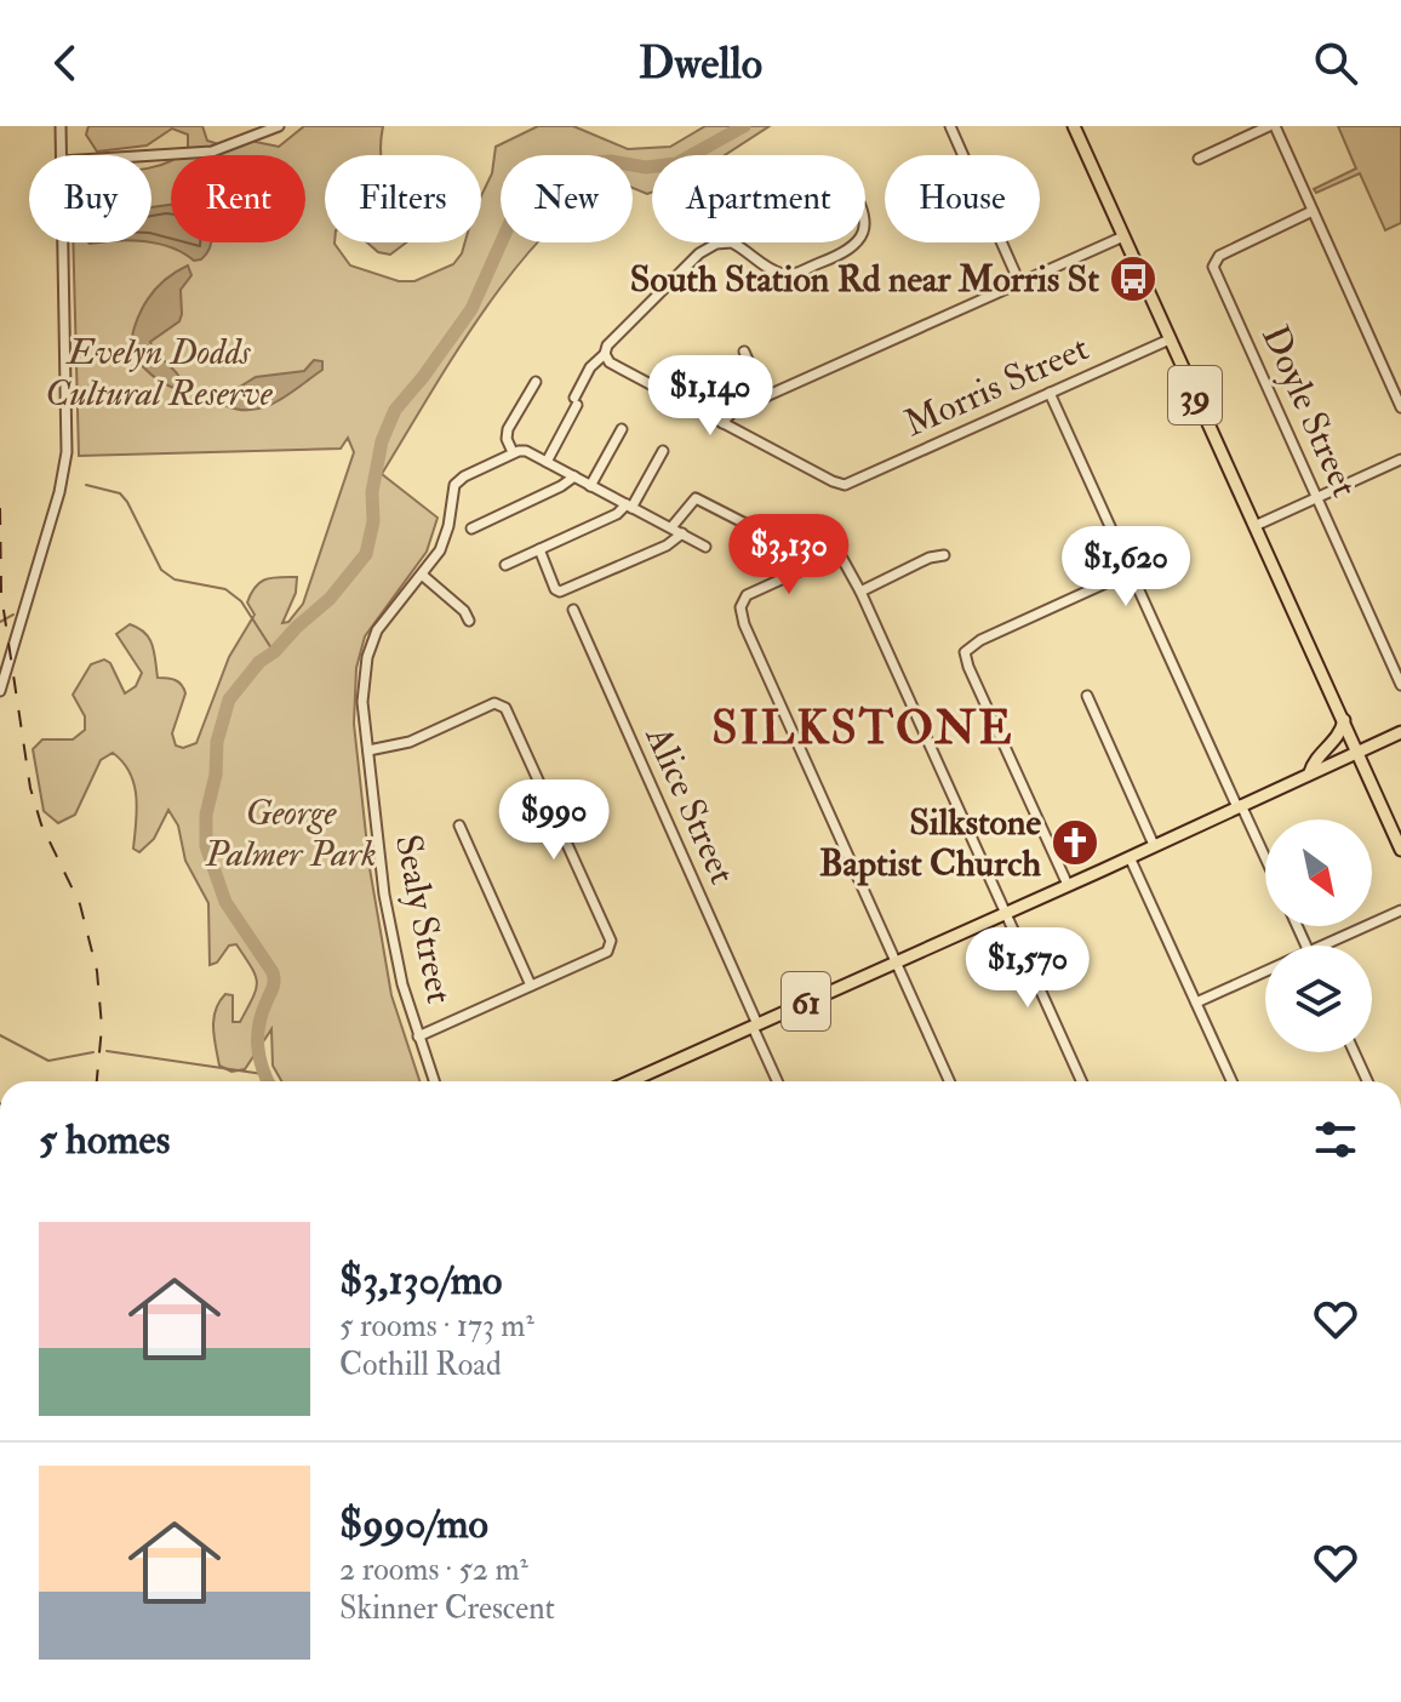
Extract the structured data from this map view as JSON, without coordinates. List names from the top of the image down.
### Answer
{
  "streets": {
    "main road": ["39", "61"],
    "street": [
      "Morris Street",
      "Doyle Street",
      "Alice Street",
      "Sealy Street"
    ]
  },
  "crossings": [
    ["Morris Street", "39"],
    ["39", "61"],
    ["Alice Street", "61"]
  ],
  "districts": ["SILKSTONE"],
  "parks": ["Evelyn Dodds Cultural Reserve", "George Palmer Park"],
  "places": {
    "bus stop": ["South Station Rd near Morris St"],
    "church": ["Silkstone Baptist Church"]
  },
  "north": "bottom right",
  "page": {
    "header": "Dwello",
    "chip": [
      "Buy",
      "Rent",
      "Filters",
      "New",
      "Apartment",
      "House"
    ],
    "price": [
      "$1,140",
      "$3,130",
      "$1,620",
      "$990",
      "$1,570"
    ],
    "heading": "5 homes",
    "list": [
      {
        "name": "$3,130/mo",
        "note": "5 rooms · 173 m² · Cothill Road"
      },
      {
        "name": "$990/mo",
        "note": "2 rooms · 52 m² · Skinner Crescent"
      }
    ]
  }
}
